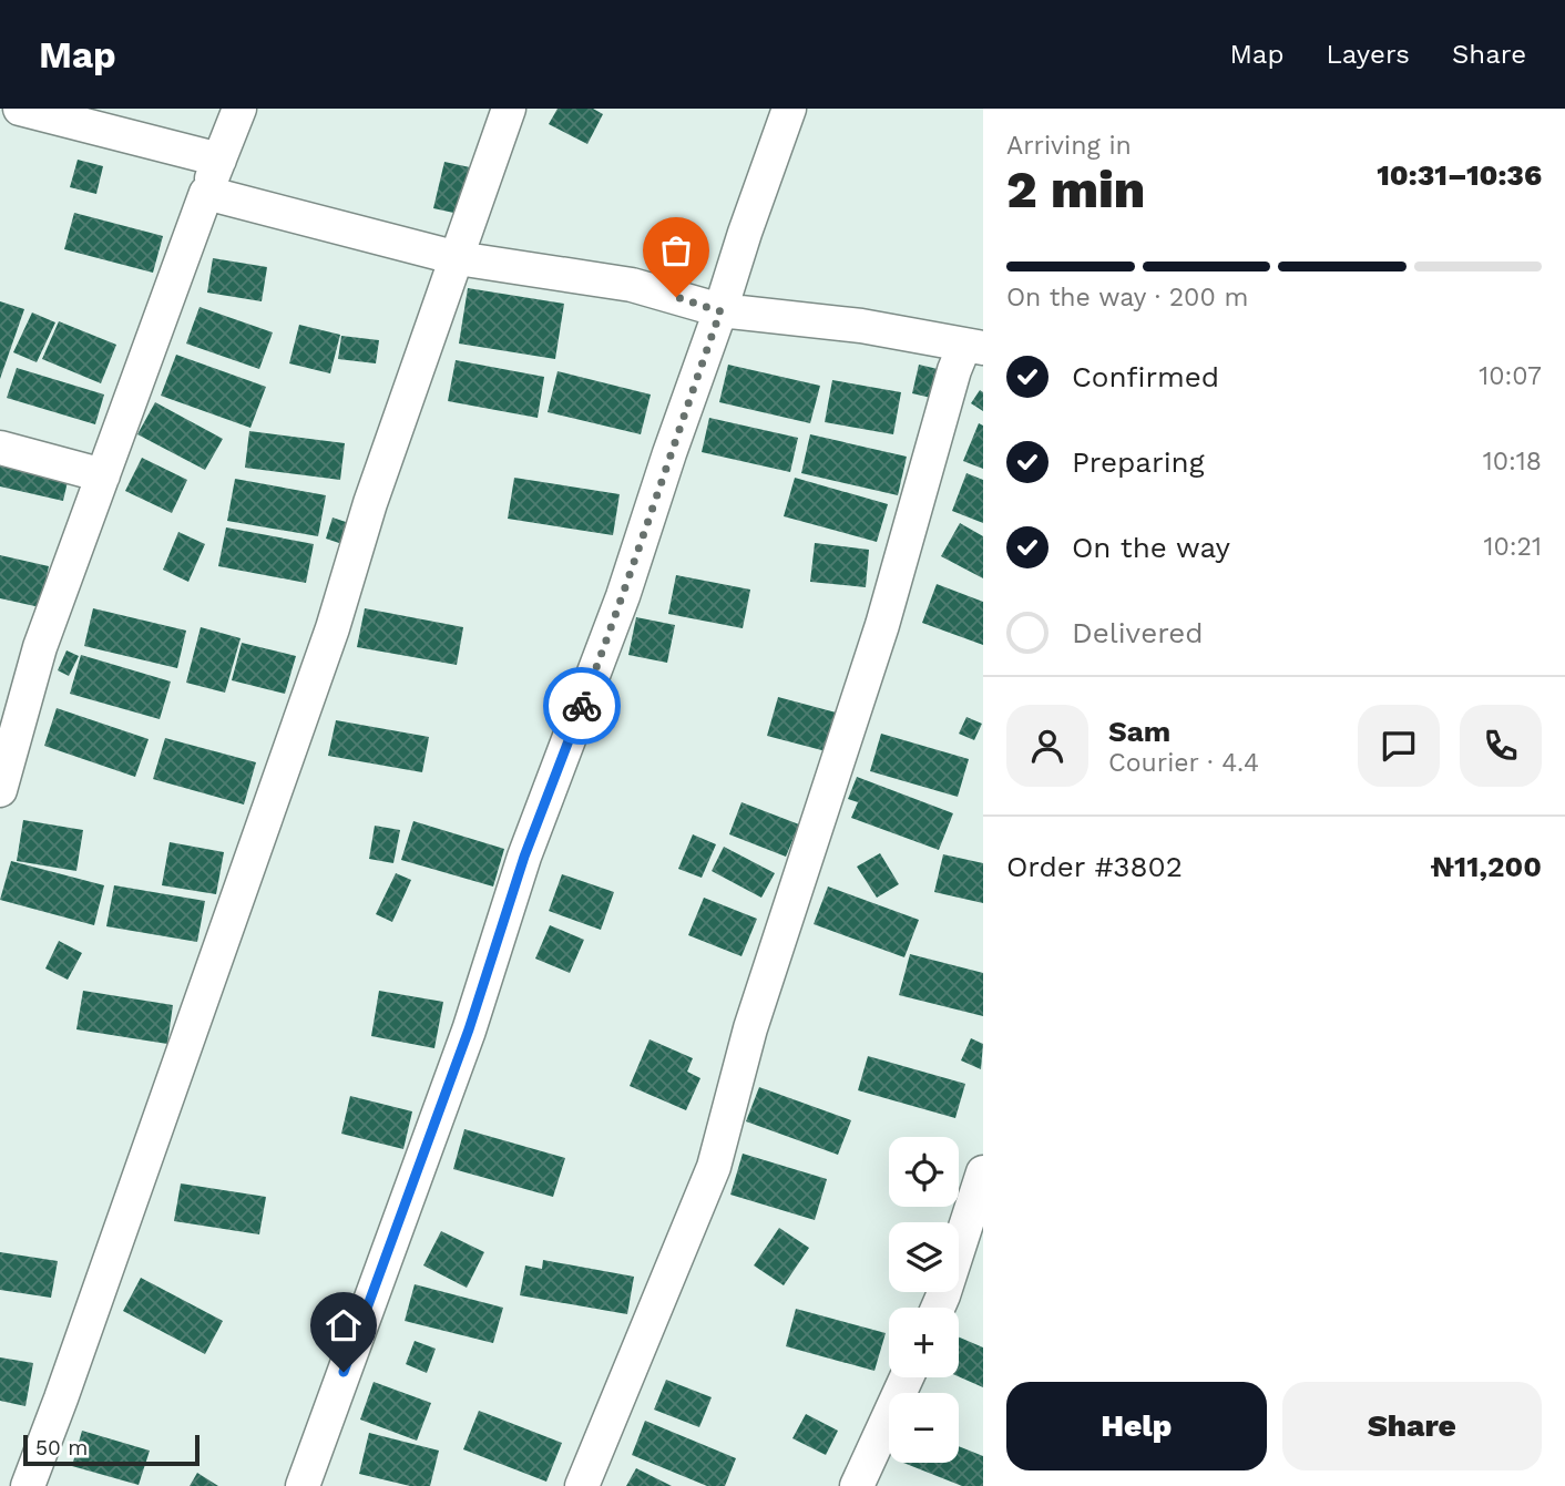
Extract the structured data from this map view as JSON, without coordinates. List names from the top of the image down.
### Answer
{
  "scale_bar": "50 m",
  "page": {
    "header": "Map",
    "nav": ["Map", "Layers", "Share"],
    "heading": ["2 min", "Arriving in", "10:31–10:36"],
    "panel": [
      "Sam",
      "Courier · 4.4",
      "Order #3802",
      "₦11,200"
    ],
    "bar": "On the way · 200 m",
    "list": [
      ["Confirmed", "10:07"],
      ["Preparing", "10:18"],
      ["On the way", "10:21"],
      "Delivered"
    ],
    "map_buttons": ["+", "−"],
    "buttons": ["Help", "Share"],
    "scale": "50 m"
  }
}
